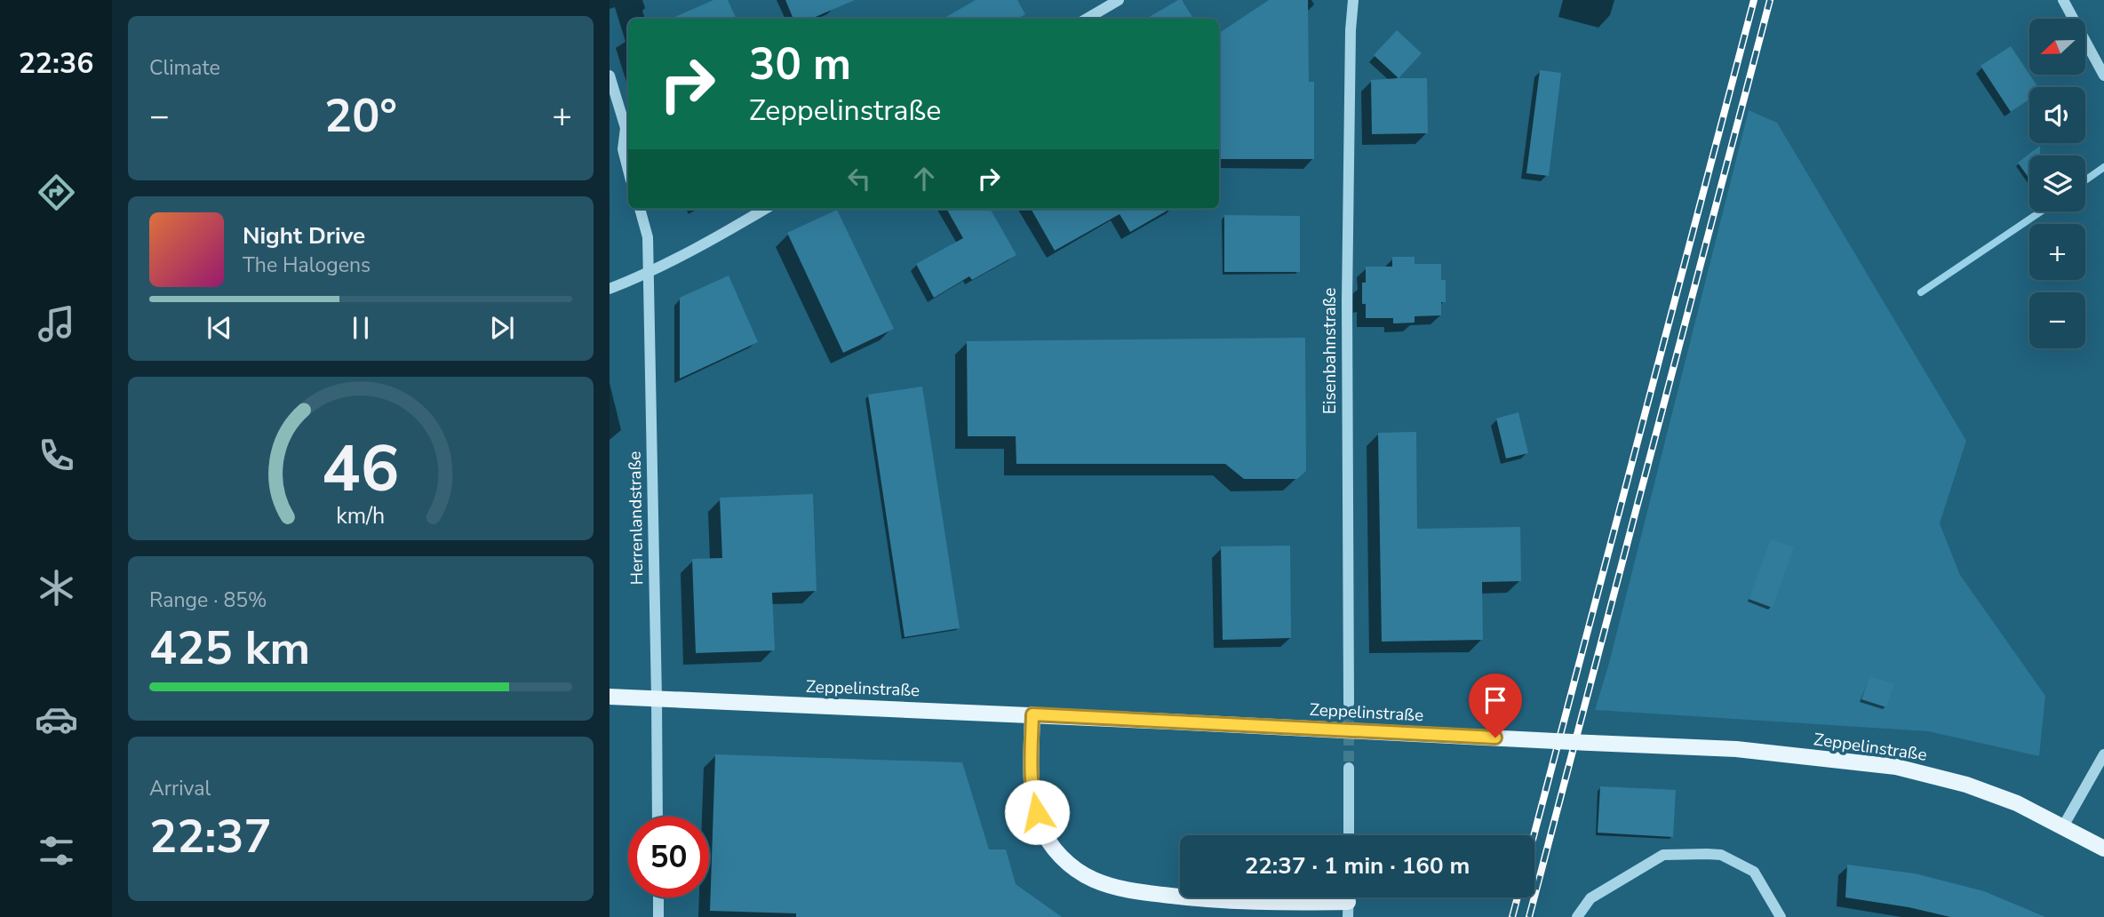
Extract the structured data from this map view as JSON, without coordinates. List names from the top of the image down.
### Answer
{
  "streets": {
    "main road": ["Zeppelinstraße"],
    "street": ["Eisenbahnstraße", "Herrenlandstraße"]
  },
  "crossings": [
    ["Herrenlandstraße", "Zeppelinstraße"]
  ],
  "north": "left",
  "page": {
    "tabs": "22:36",
    "tile": [
      "Climate",
      ["Range · 85%", "425 km"],
      ["Arrival", "22:37"]
    ],
    "map_buttons": ["+", "−"],
    "turn": ["30 m", "Zeppelinstraße"],
    "heat": ["−", "20°", "+"],
    "song": ["Night Drive", "The Halogens"],
    "limit": "50",
    "trip": "22:37 · 1 min · 160 m",
    "gauge": ["46", "km/h"]
  }
}
